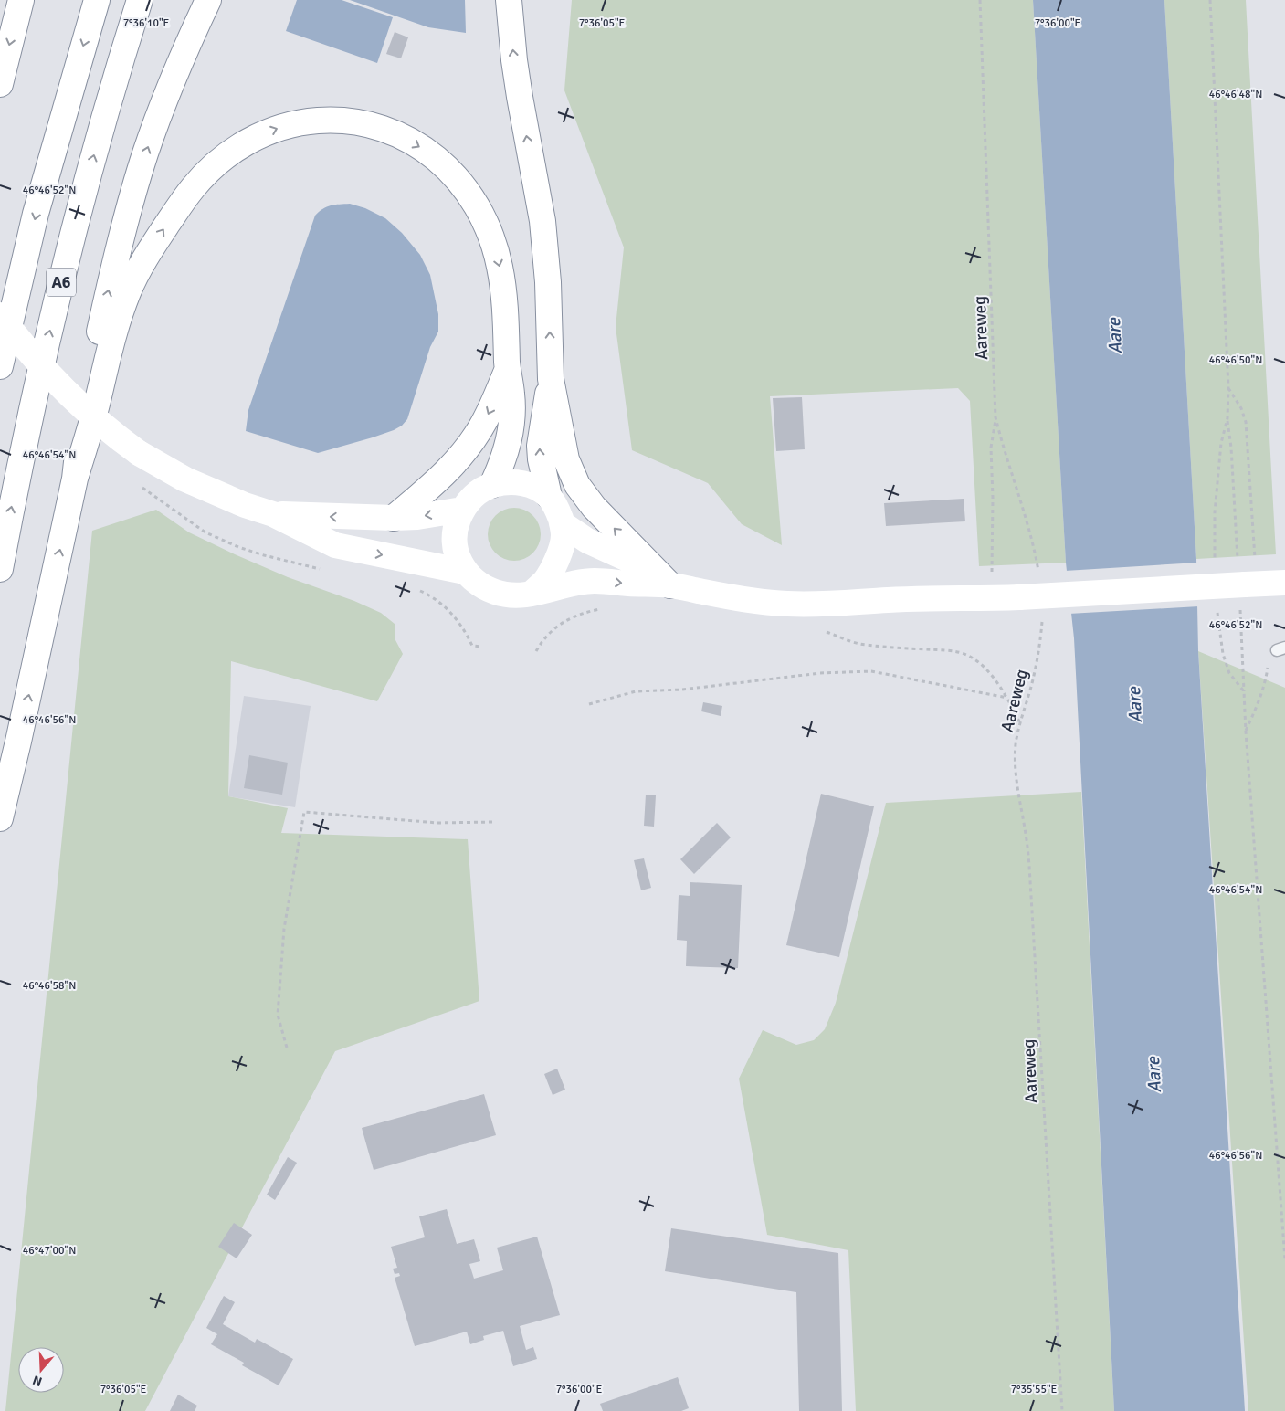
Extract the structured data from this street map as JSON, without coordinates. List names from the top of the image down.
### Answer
{
  "streets": {
    "main road": ["A6"],
    "path": ["Aareweg"]
  },
  "water": ["Aare"],
  "north": "bottom",
  "coordinates": [
    "7°36'10\"E",
    "7°36'00\"E",
    "7°36'05\"E",
    "46°46'48\"N",
    "46°46'52\"N",
    "46°46'50\"N",
    "46°46'54\"N",
    "46°46'56\"N",
    "46°46'58\"N",
    "46°47'00\"N",
    "7°35'55\"E"
  ]
}
